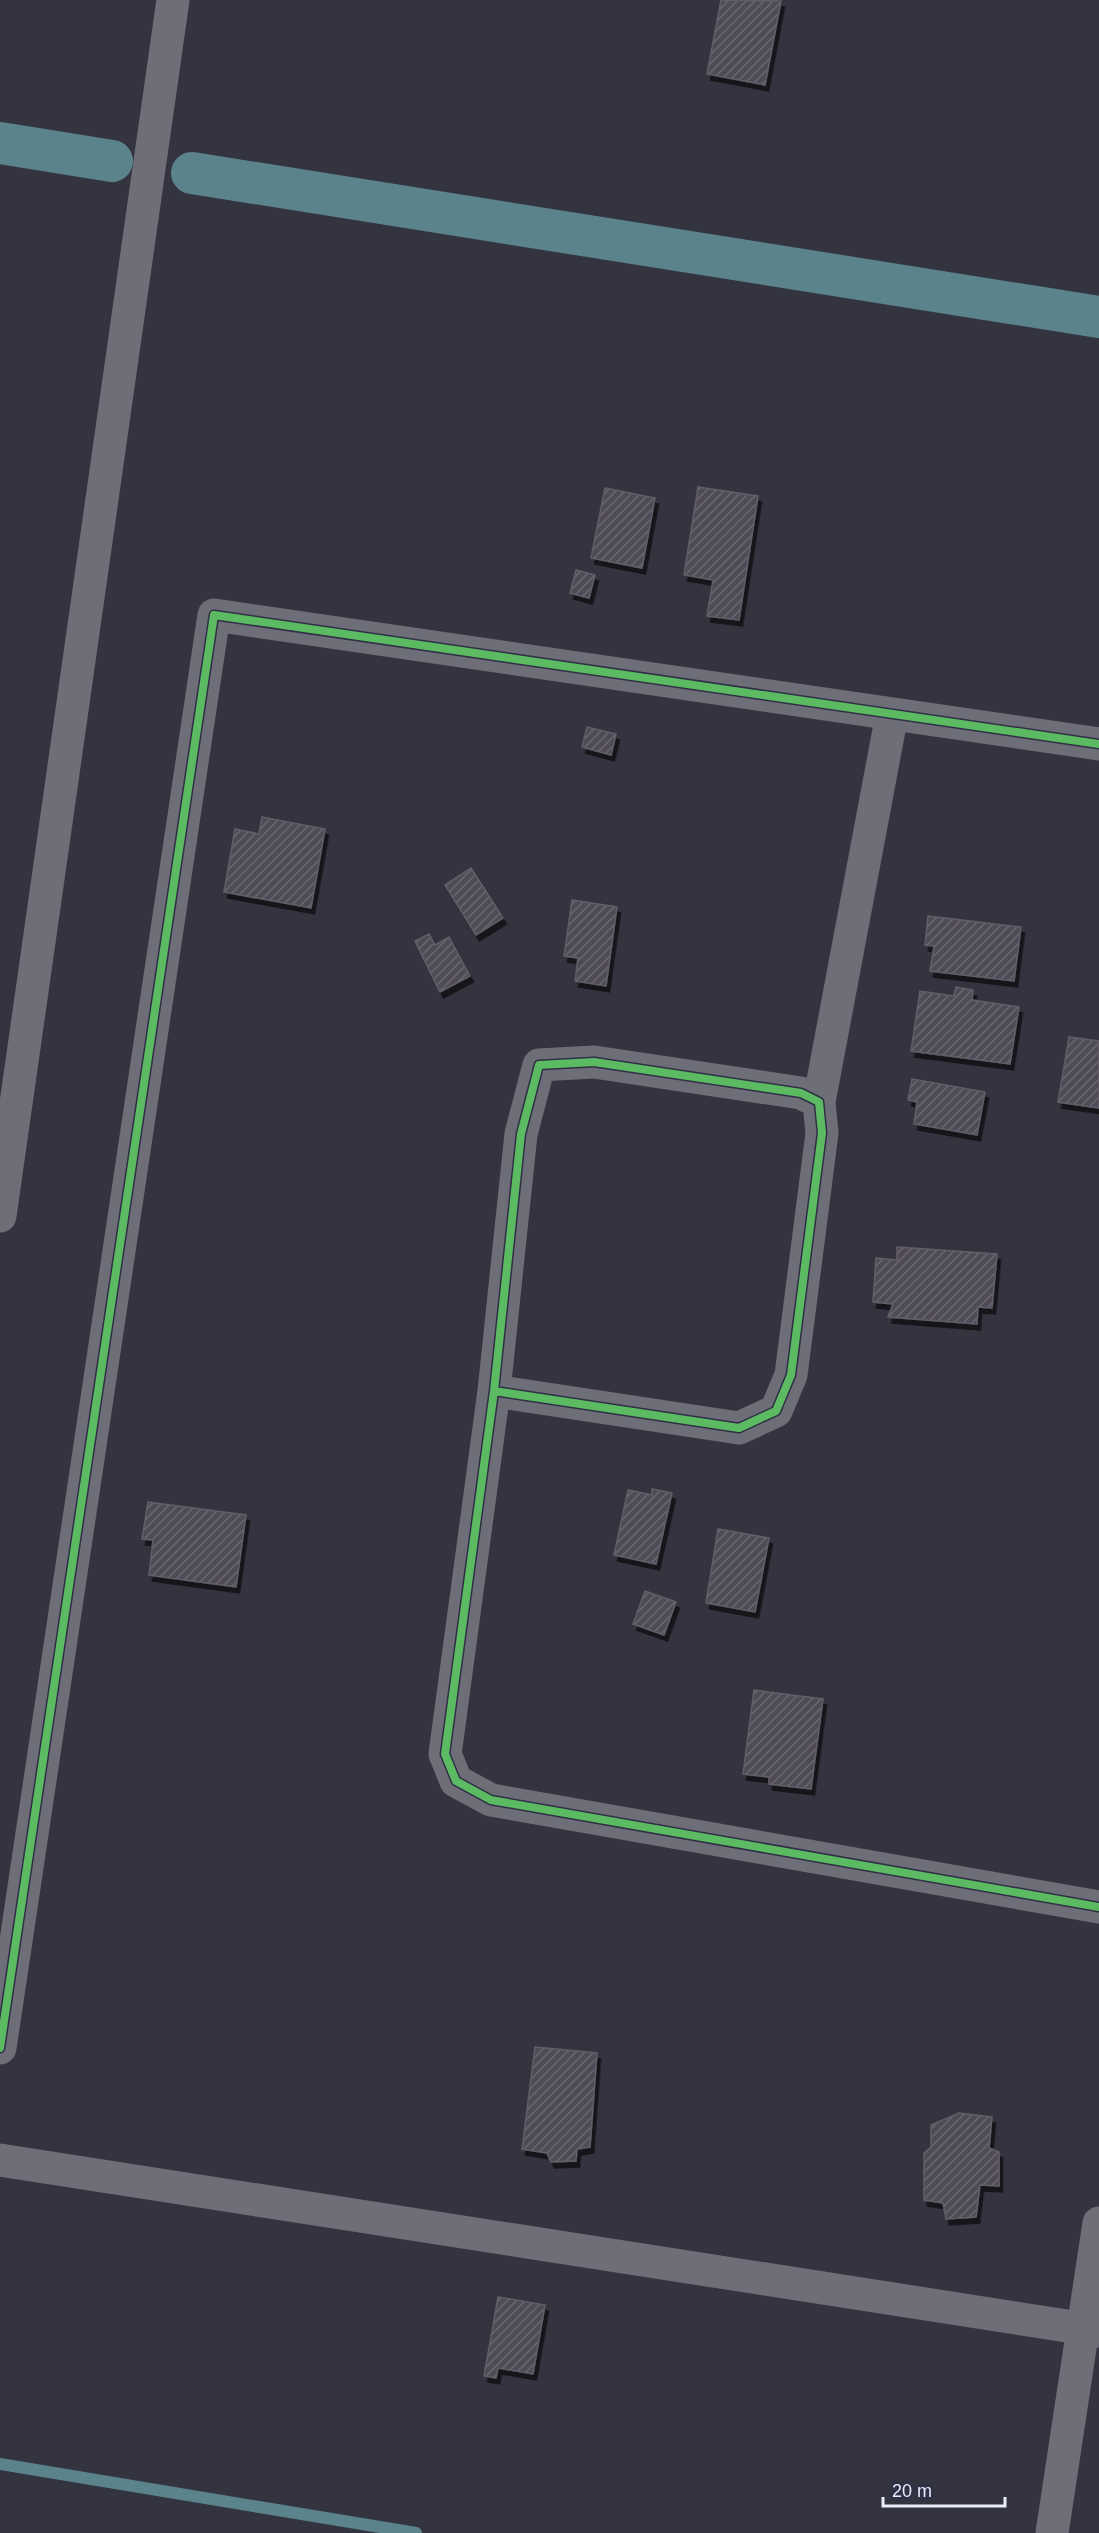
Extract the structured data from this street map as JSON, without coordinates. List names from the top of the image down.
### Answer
{
  "scale_bar": "20 m"
}
